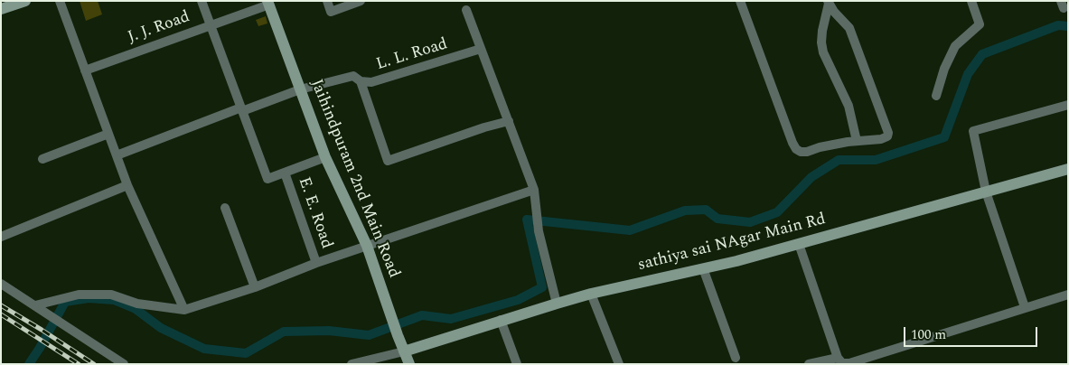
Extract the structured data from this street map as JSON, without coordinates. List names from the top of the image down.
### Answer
{
  "streets": {
    "street": [
      "J. J. Road",
      "L. L. Road",
      "Jaihindpuram 2nd Main Road",
      "E. E. Road",
      "sathiya sai NAgar Main Rd"
    ]
  },
  "crossings": [
    ["J. J. Road", "Jaihindpuram 2nd Main Road"],
    ["L. L. Road", "Jaihindpuram 2nd Main Road"],
    ["Jaihindpuram 2nd Main Road", "sathiya sai NAgar Main Rd"]
  ],
  "scale_bar": "100 m"
}
